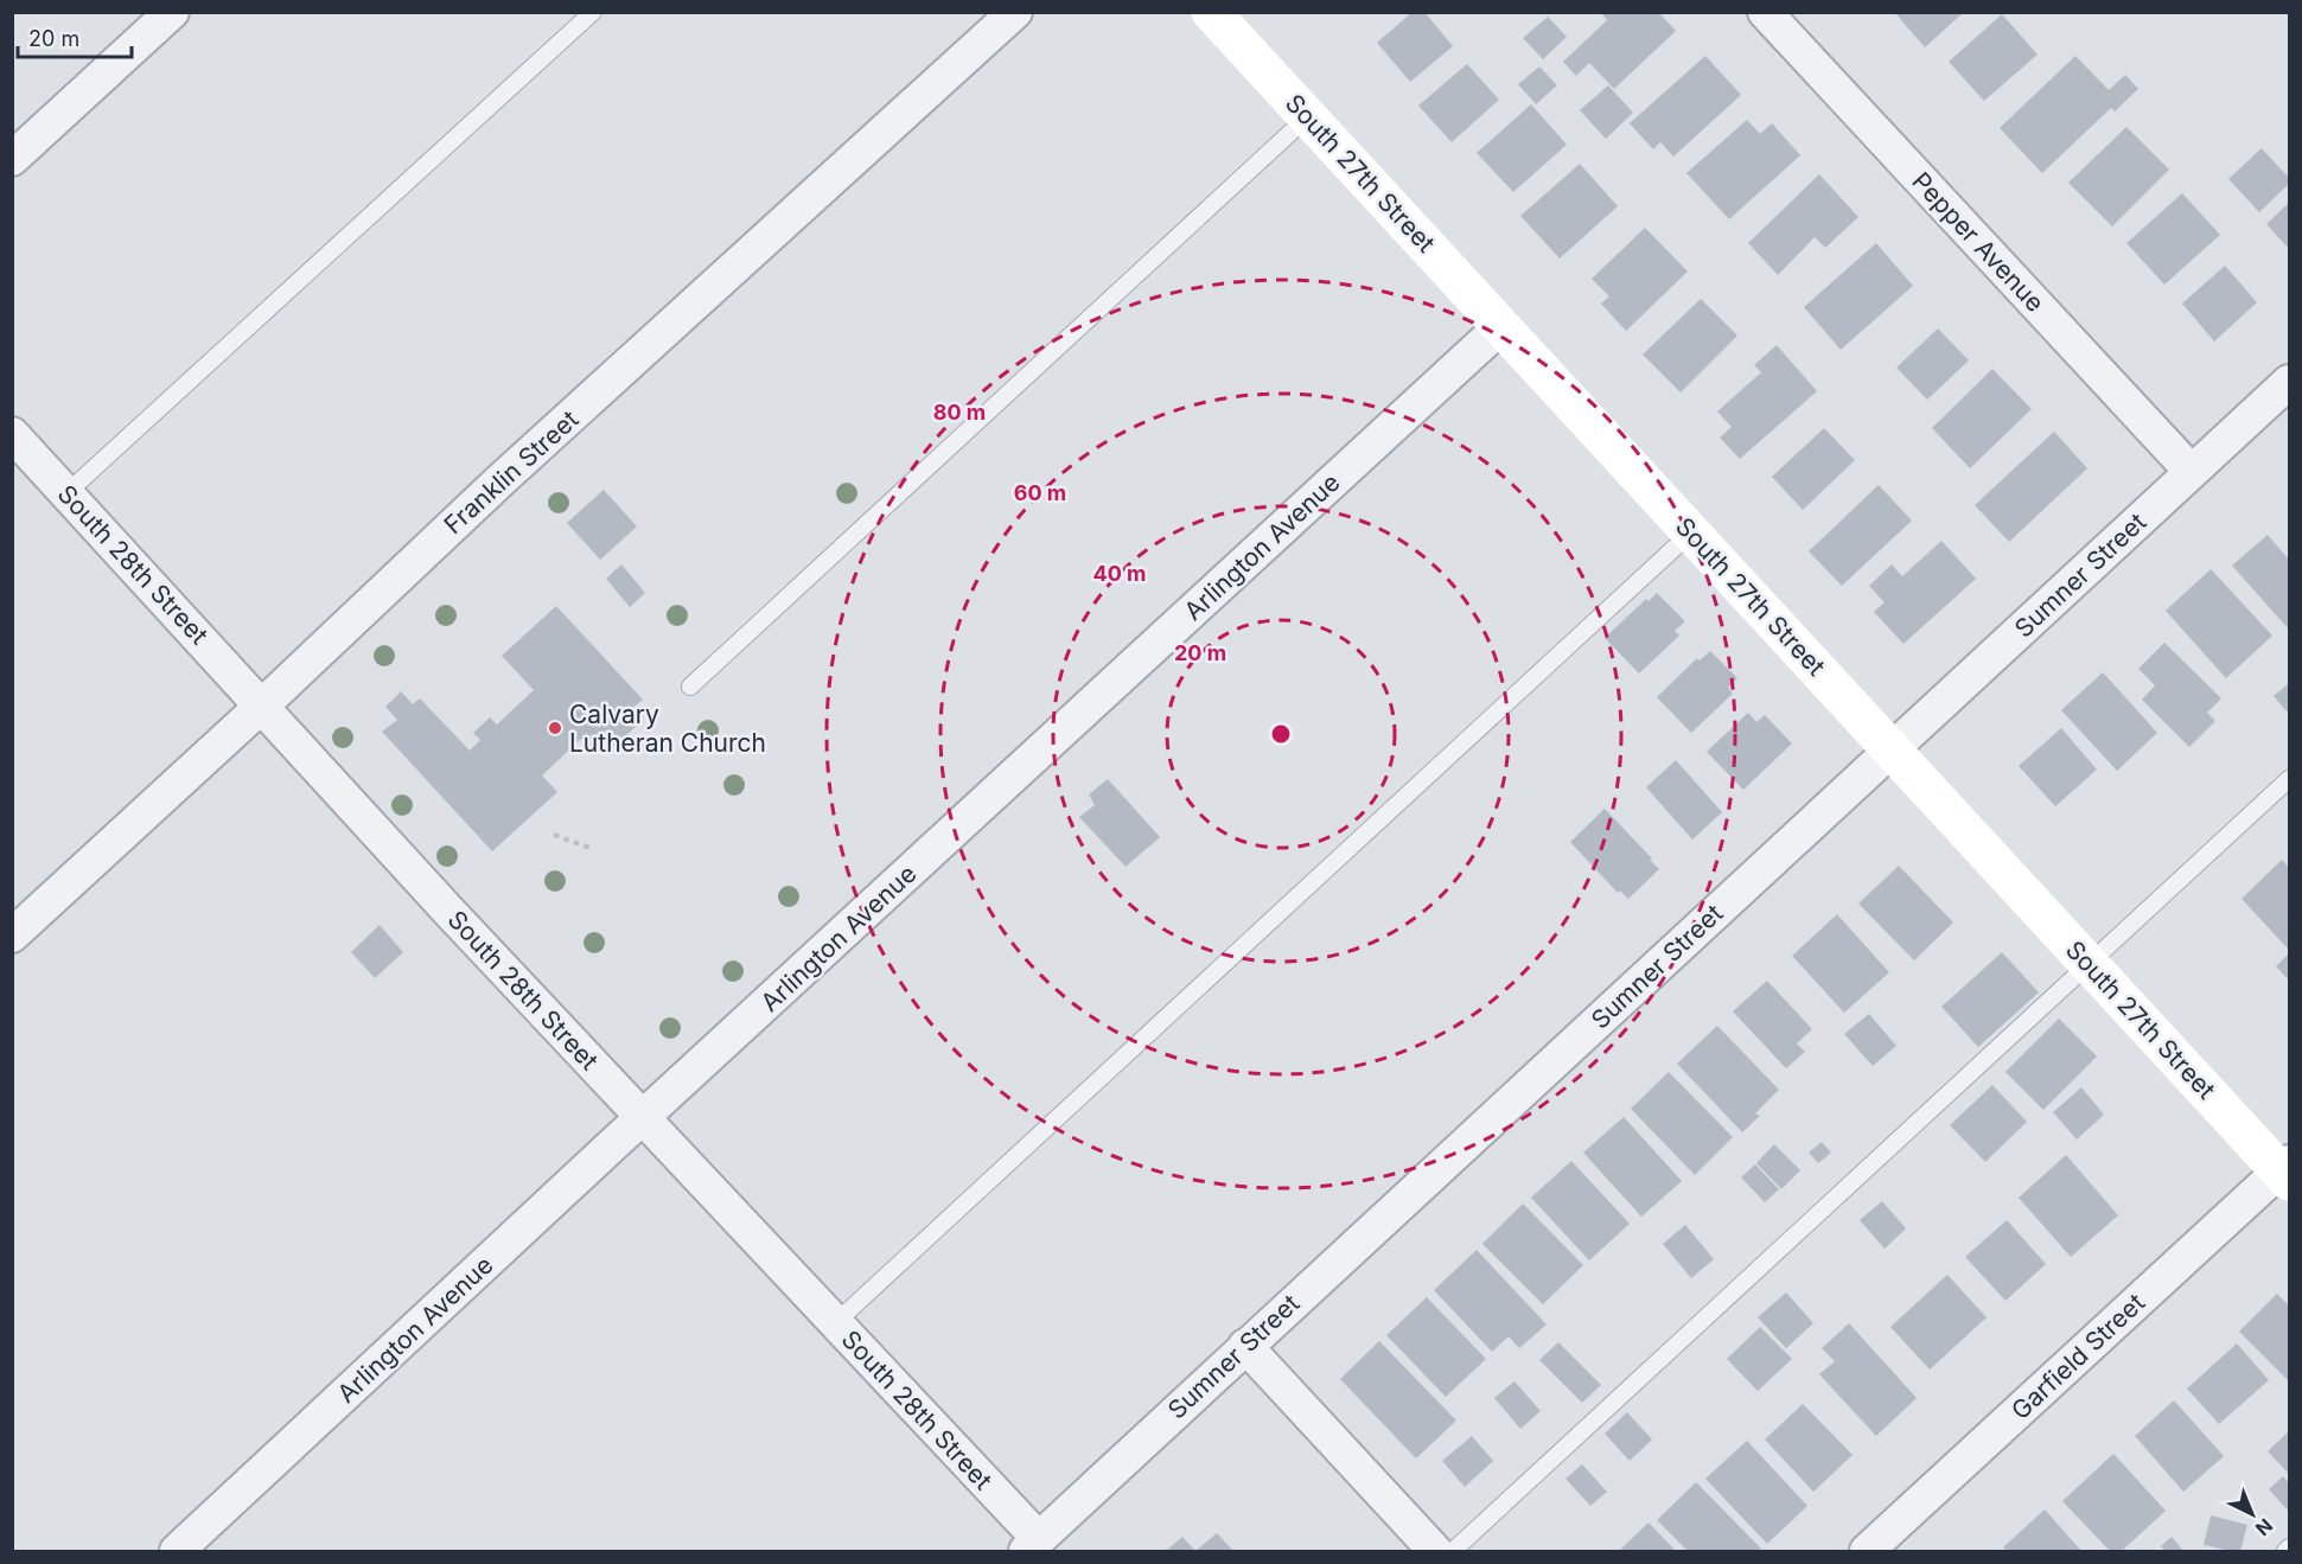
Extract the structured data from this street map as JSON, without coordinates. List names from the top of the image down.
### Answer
{
  "streets": {
    "main road": ["South 27th Street"],
    "street": [
      "Pepper Avenue",
      "Franklin Street",
      "Arlington Avenue",
      "South 28th Street",
      "Sumner Street",
      "Garfield Street"
    ]
  },
  "crossings": [
    ["South 27th Street", "Arlington Avenue"],
    ["South 27th Street", "Sumner Street"],
    ["South 27th Street", "Garfield Street"],
    ["Pepper Avenue", "Sumner Street"],
    ["Franklin Street", "South 28th Street"],
    ["Arlington Avenue", "South 28th Street"],
    ["South 28th Street", "Sumner Street"]
  ],
  "places": ["Calvary Lutheran Church"],
  "scale_bar": "20 m",
  "north": "bottom right",
  "rings": [
    "80 m",
    "60 m",
    "40 m",
    "20 m"
  ]
}
